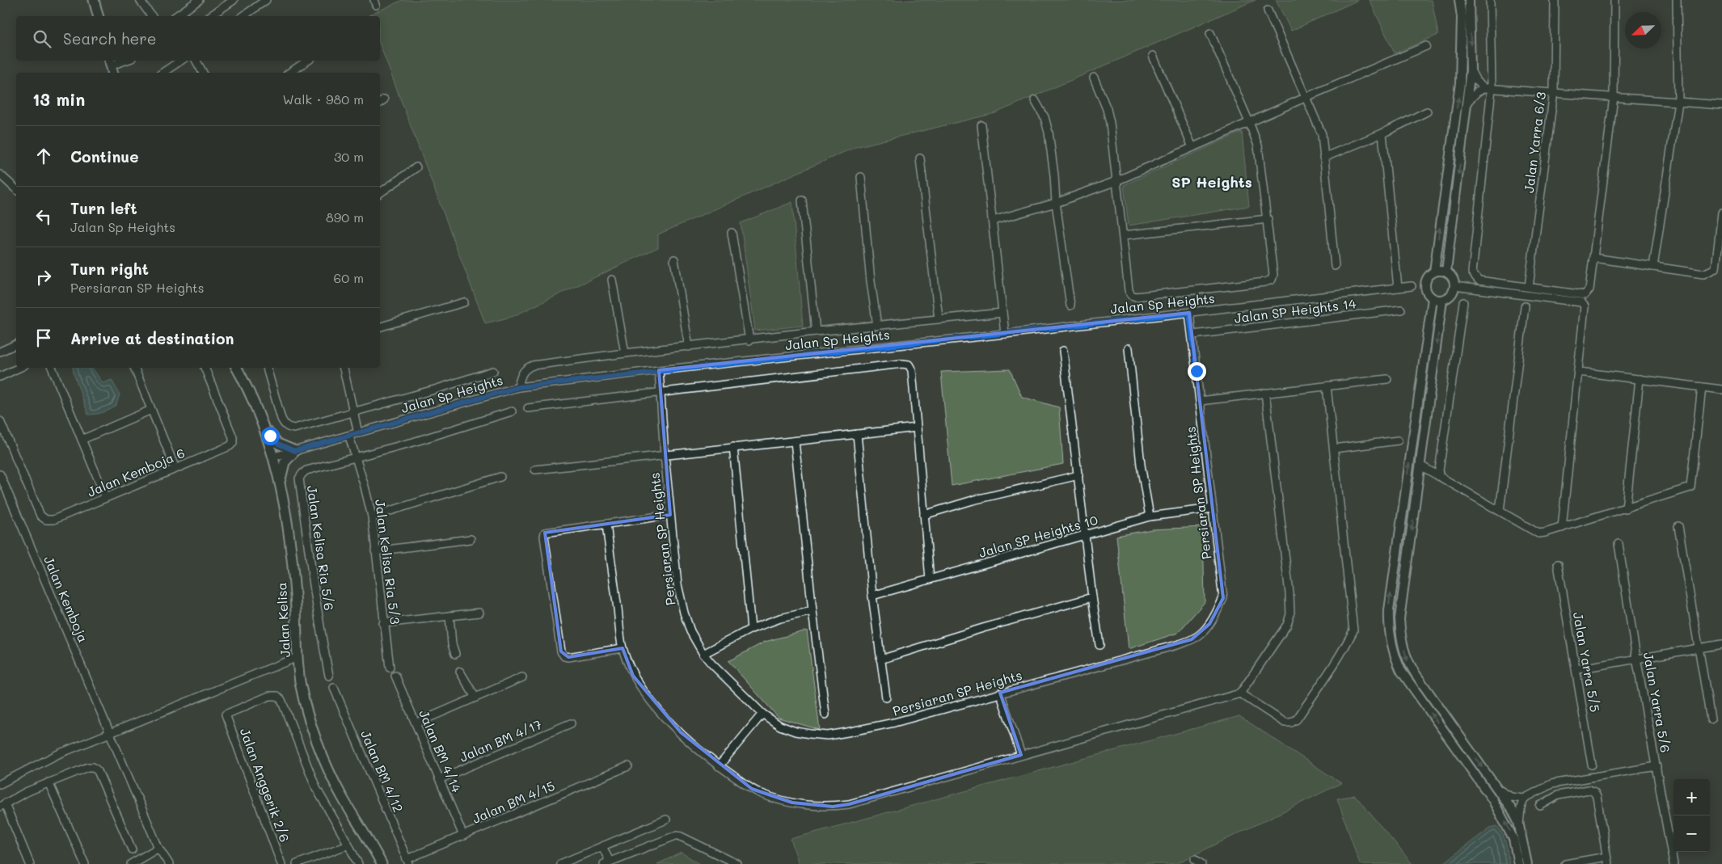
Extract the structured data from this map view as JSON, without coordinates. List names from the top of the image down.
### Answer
{
  "streets": {
    "main road": ["Jalan Kelisa"],
    "street": [
      "Jalan Yarra 6/3",
      "Jalan Sp Heights",
      "Jalan SP Heights 14",
      "Jalan Kemboja 6",
      "Persiaran SP Heights",
      "Jalan SP Heights 10",
      "Jalan Kelisa Ria 5/6",
      "Jalan Kelisa Ria 5/3",
      "Jalan Kemboja",
      "Jalan Yarra 5/5",
      "Jalan Yarra 5/6",
      "Jalan BM 4/17",
      "Jalan BM 4/14",
      "Jalan BM 4/12",
      "Jalan Anggerik 2/6",
      "Jalan BM 4/15"
    ]
  },
  "crossings": [
    ["Jalan Sp Heights", "Persiaran SP Heights"],
    ["Jalan Sp Heights", "Jalan Kelisa Ria 5/3"],
    ["Jalan Sp Heights", "Jalan Kelisa"],
    ["Jalan SP Heights 14", "Persiaran SP Heights"],
    ["Persiaran SP Heights", "Jalan SP Heights 10"],
    ["Jalan Kelisa Ria 5/6", "Jalan Kelisa Ria 5/3"],
    ["Jalan BM 4/17", "Jalan BM 4/14"],
    ["Jalan BM 4/14", "Jalan BM 4/15"],
    ["Jalan BM 4/12", "Jalan BM 4/15"]
  ],
  "districts": ["SP Heights"],
  "north": "bottom left",
  "page": {
    "search": "Search here",
    "heading": ["13 min", "Walk · 980 m"],
    "list": [
      ["Continue", "30 m"],
      ["Turn left", "Jalan Sp Heights", "890 m"],
      ["Turn right", "Persiaran SP Heights", "60 m"],
      "Arrive at destination"
    ],
    "map_buttons": ["+", "−"]
  }
}
